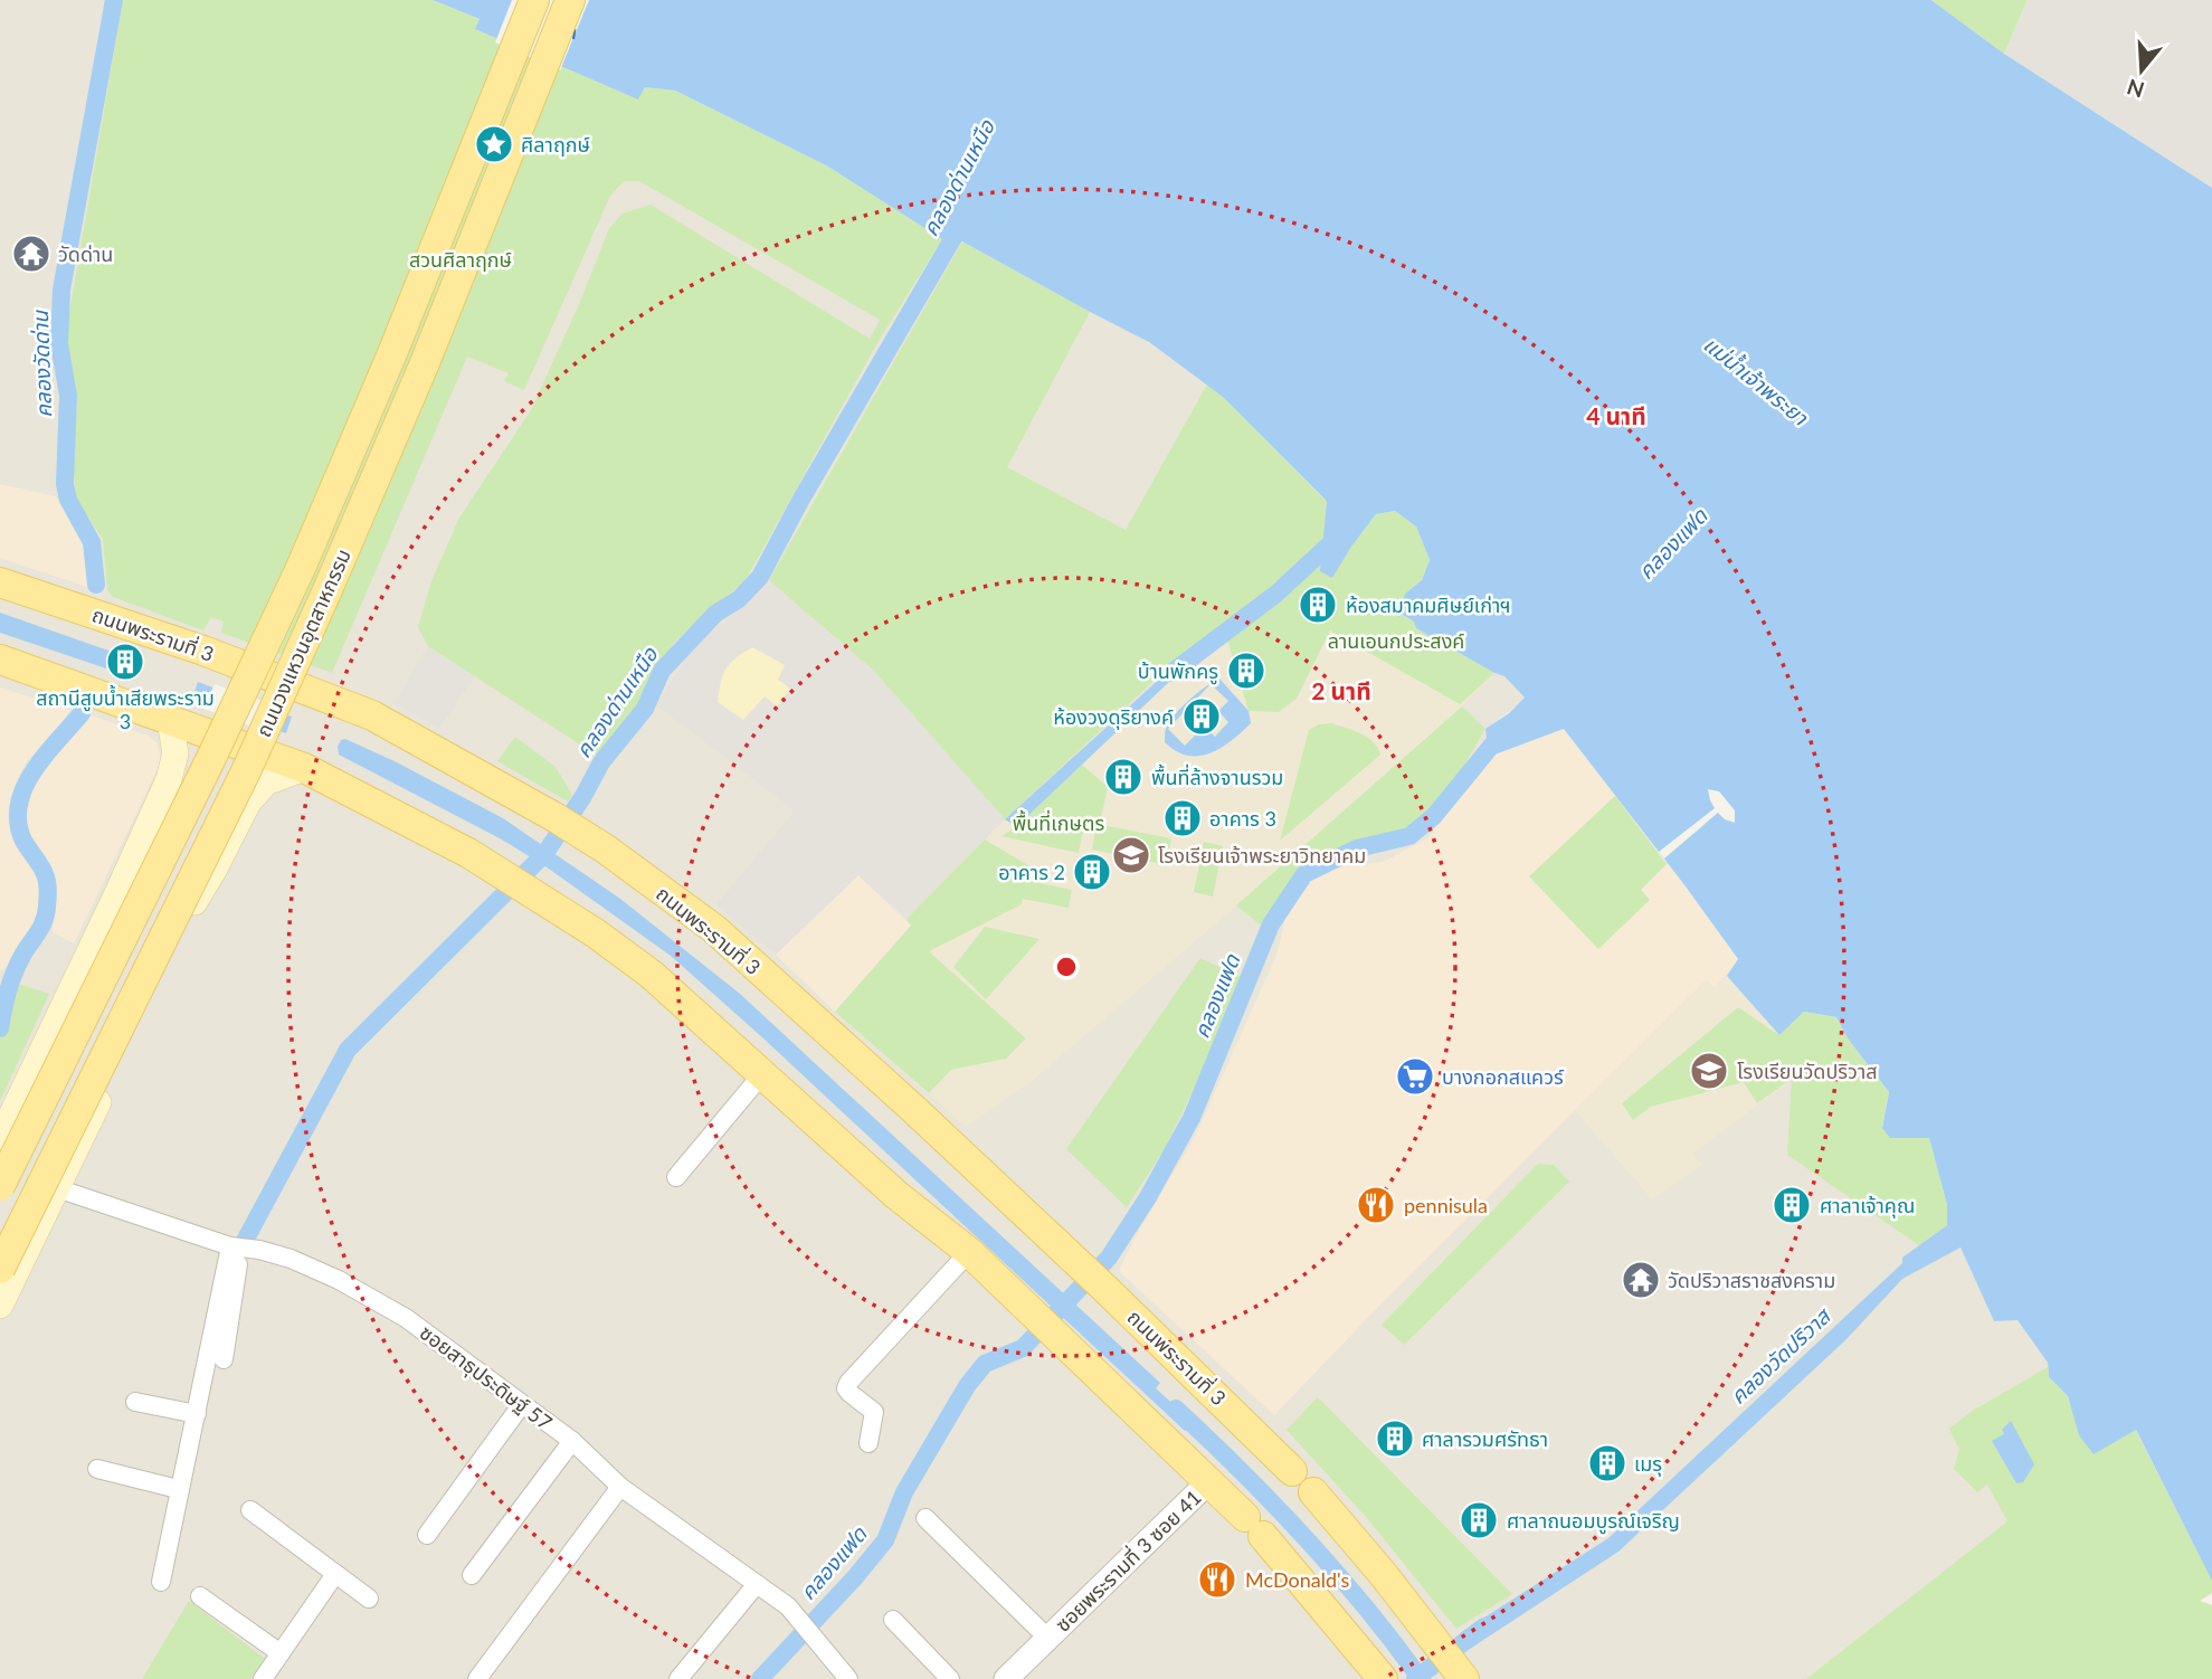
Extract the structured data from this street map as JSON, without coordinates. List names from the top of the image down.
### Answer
{
  "streets": {
    "main road": ["ถนนพระรามที่ 3", "ถนนวงแหวนอุตสาหกรรม"],
    "street": ["ซอยสาธุประดิษฐ์ 57", "ซอยพระรามที่ 3 ซอย 41"]
  },
  "water": [
    "คลองด่านเหนือ",
    "คลองวัดด่าน",
    "แม่น้ำเจ้าพระยา",
    "คลองแฟด",
    "คลองวัดปริวาส"
  ],
  "parks": ["สวนศิลาฤกษ์", "ลานเอนกประสงค์", "พื้นที่เกษตร"],
  "places": {
    "place": ["ศิลาฤกษ์"],
    "temple": ["วัดด่าน", "วัดปริวาสราชสงคราม"],
    "building": [
      "ห้องสมาคมศิษย์เก่าฯ",
      "สถานีสูบน้ำเสียพระราม 3",
      "บ้านพักครู",
      "ห้องวงดุริยางค์",
      "พื้นที่ล้างจานรวม",
      "อาคาร 3",
      "อาคาร 2",
      "ศาลาเจ้าคุณ",
      "ศาลารวมศรัทธา",
      "เมรุ",
      "ศาลาถนอมบูรณ์เจริญ"
    ],
    "school or university": ["โรงเรียนเจ้าพระยาวิทยาคม", "โรงเรียนวัดปริวาส"],
    "supermarket": ["บางกอกสแควร์"],
    "restaurant": ["pennisula", "McDonald's"]
  },
  "north": "bottom",
  "rings": ["4 นาที", "2 นาที"]
}
